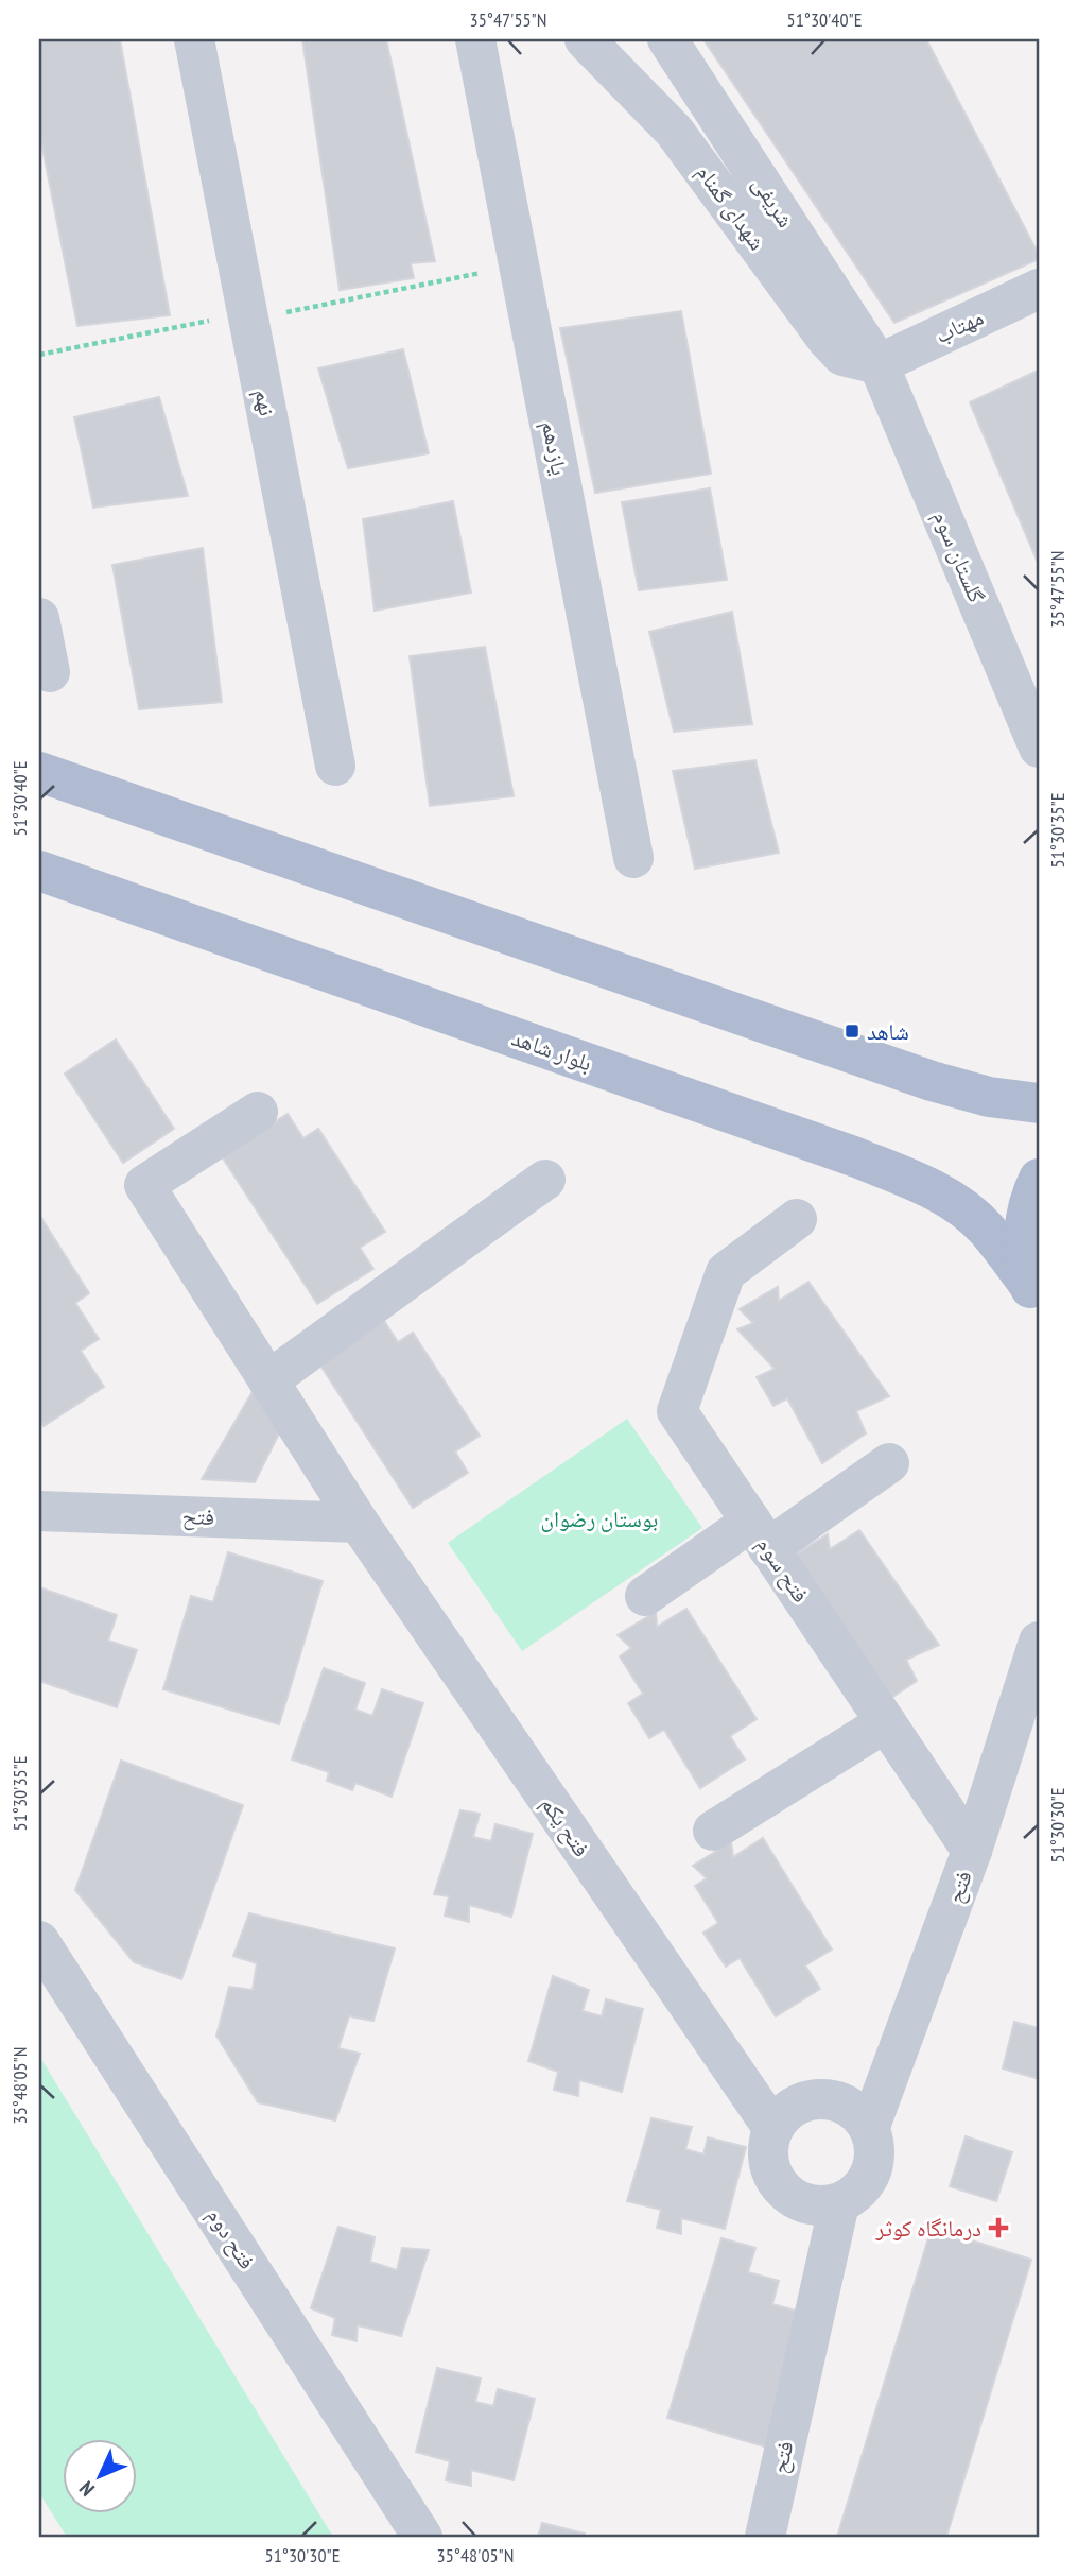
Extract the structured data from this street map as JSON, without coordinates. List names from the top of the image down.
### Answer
{
  "streets": {
    "main road": ["بلوار شاهد"],
    "street": [
      "شریفی",
      "شهدای گمنام",
      "مهتاب",
      "نهم",
      "یازدهم",
      "گلستان سوم",
      "فتح",
      "فتح سوم",
      "فتح یکم",
      "فتح دوم"
    ]
  },
  "crossings": [
    ["شریفی", "شهدای گمنام"],
    ["شریفی", "مهتاب"],
    ["شریفی", "گلستان سوم"],
    ["شهدای گمنام", "مهتاب"],
    ["شهدای گمنام", "گلستان سوم"],
    ["مهتاب", "گلستان سوم"],
    ["فتح", "فتح سوم"],
    ["فتح", "فتح یکم"]
  ],
  "parks": ["بوستان رضوان"],
  "places": {
    "transit": ["شاهد"],
    "health": ["درمانگاه کوثر"]
  },
  "north": "bottom left",
  "coordinates": [
    "35°47'55\"N",
    "51°30'40\"E",
    "51°30'35\"E",
    "51°30'30\"E",
    "35°48'05\"N"
  ]
}
